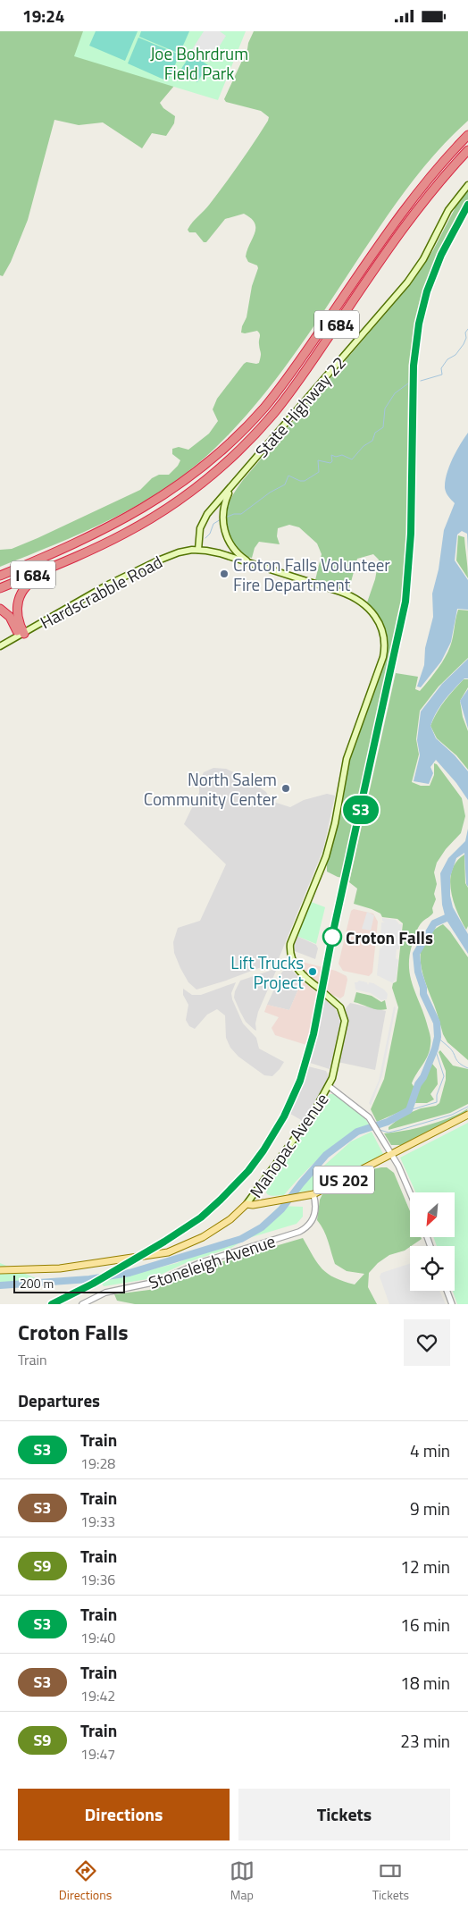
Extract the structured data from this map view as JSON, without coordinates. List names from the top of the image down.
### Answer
{
  "streets": {
    "highway": ["I 684"],
    "main road": [
      "State Highway 22",
      "Hardscrabble Road",
      "Mahopac Avenue",
      "US 202"
    ],
    "street": ["Stoneleigh Avenue"]
  },
  "crossings": [
    ["Mahopac Avenue", "US 202"],
    ["US 202", "Stoneleigh Avenue"]
  ],
  "parks": ["Joe Bohrdrum Field Park"],
  "places": [
    "Croton Falls Volunteer Fire Department",
    "North Salem Community Center",
    "Croton Falls",
    "Lift Trucks Project"
  ],
  "scale_bar": "200 m",
  "north": "bottom left",
  "page": {
    "status": "19:24",
    "on_map": "S3",
    "scale": "200 m",
    "heading": [
      ["Croton Falls", "Train"],
      "Departures"
    ],
    "list": [
      {
        "mark": "S3",
        "name": "Train",
        "note": "19:28",
        "value": "4 min"
      },
      {
        "mark": "S3",
        "name": "Train",
        "note": "19:33",
        "value": "9 min"
      },
      {
        "mark": "S9",
        "name": "Train",
        "note": "19:36",
        "value": "12 min"
      },
      {
        "mark": "S3",
        "name": "Train",
        "note": "19:40",
        "value": "16 min"
      },
      {
        "mark": "S3",
        "name": "Train",
        "note": "19:42",
        "value": "18 min"
      },
      {
        "mark": "S9",
        "name": "Train",
        "note": "19:47",
        "value": "23 min"
      }
    ],
    "buttons": ["Directions", "Tickets"],
    "tabs": ["Directions", "Map", "Tickets"]
  }
}
